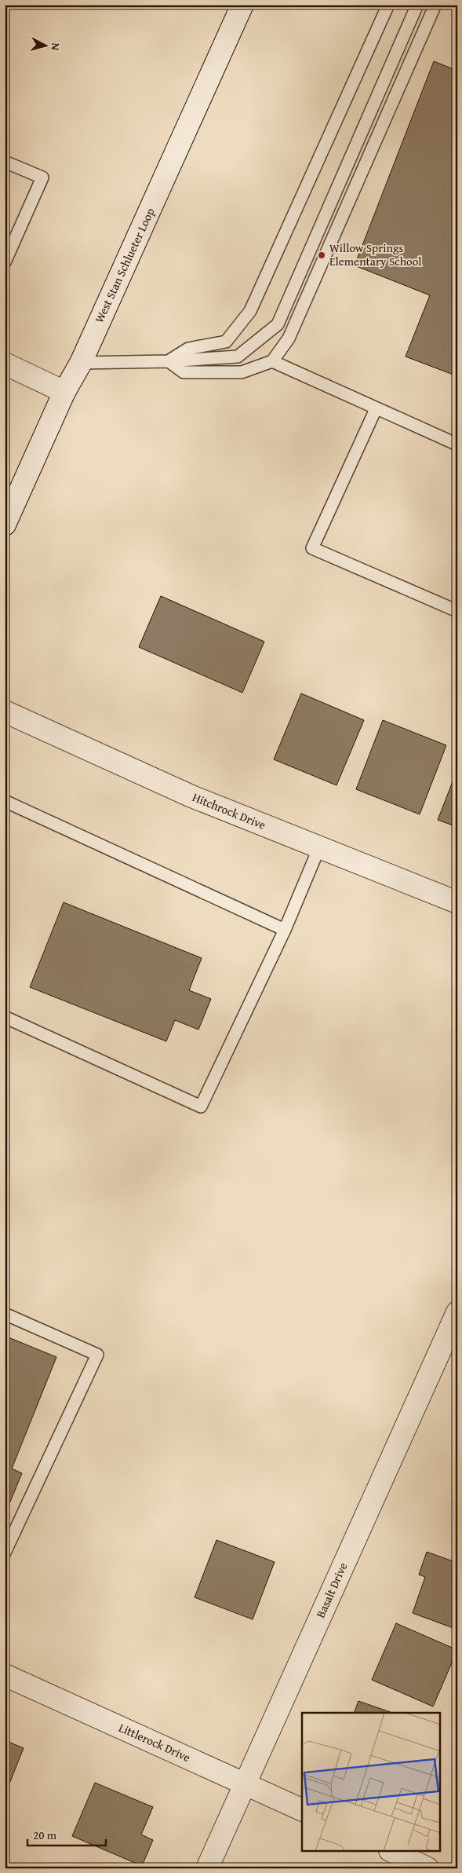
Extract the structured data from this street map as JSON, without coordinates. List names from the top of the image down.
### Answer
{
  "streets": {
    "street": [
      "West Stan Schlueter Loop",
      "Hitchrock Drive",
      "Basalt Drive",
      "Littlerock Drive"
    ]
  },
  "crossings": [
    ["Basalt Drive", "Littlerock Drive"]
  ],
  "places": ["Willow Springs Elementary School"],
  "scale_bar": "20 m",
  "north": "right"
}
